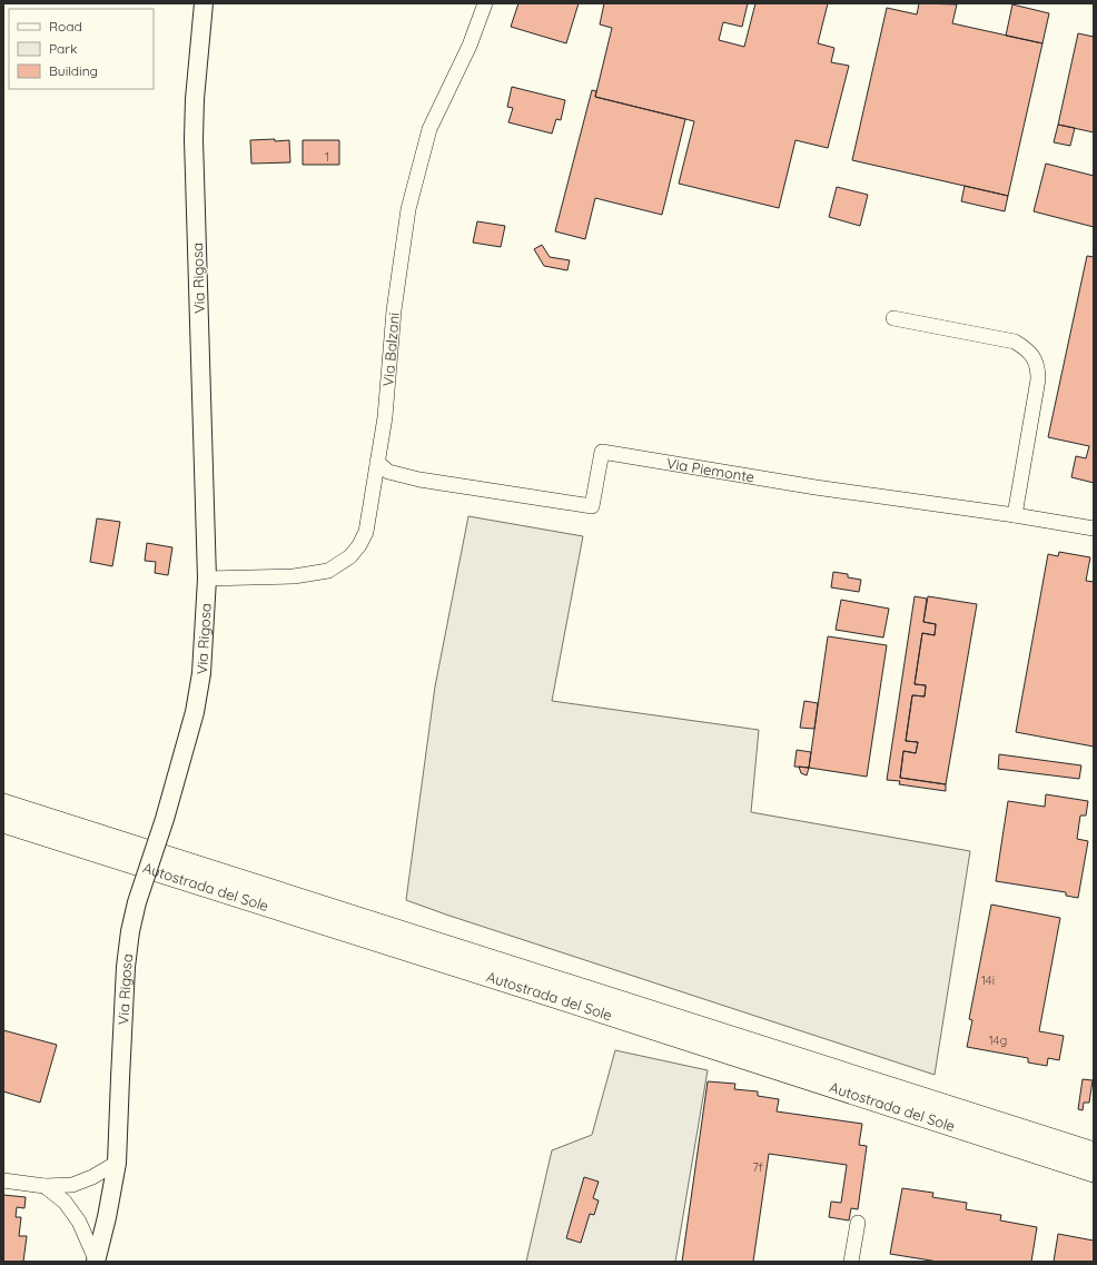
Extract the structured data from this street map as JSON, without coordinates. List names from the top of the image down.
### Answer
{
  "streets": {
    "highway": ["Autostrada del Sole"],
    "main road": ["Via Rigosa"],
    "street": ["Via Balzani", "Via Piemonte"]
  },
  "crossings": [
    ["Via Rigosa", "Via Balzani"],
    ["Via Balzani", "Via Piemonte"]
  ],
  "house_numbers": [
    "1",
    "14i",
    "14g",
    "7f"
  ],
  "legend": ["Road", "Park", "Building"]
}
